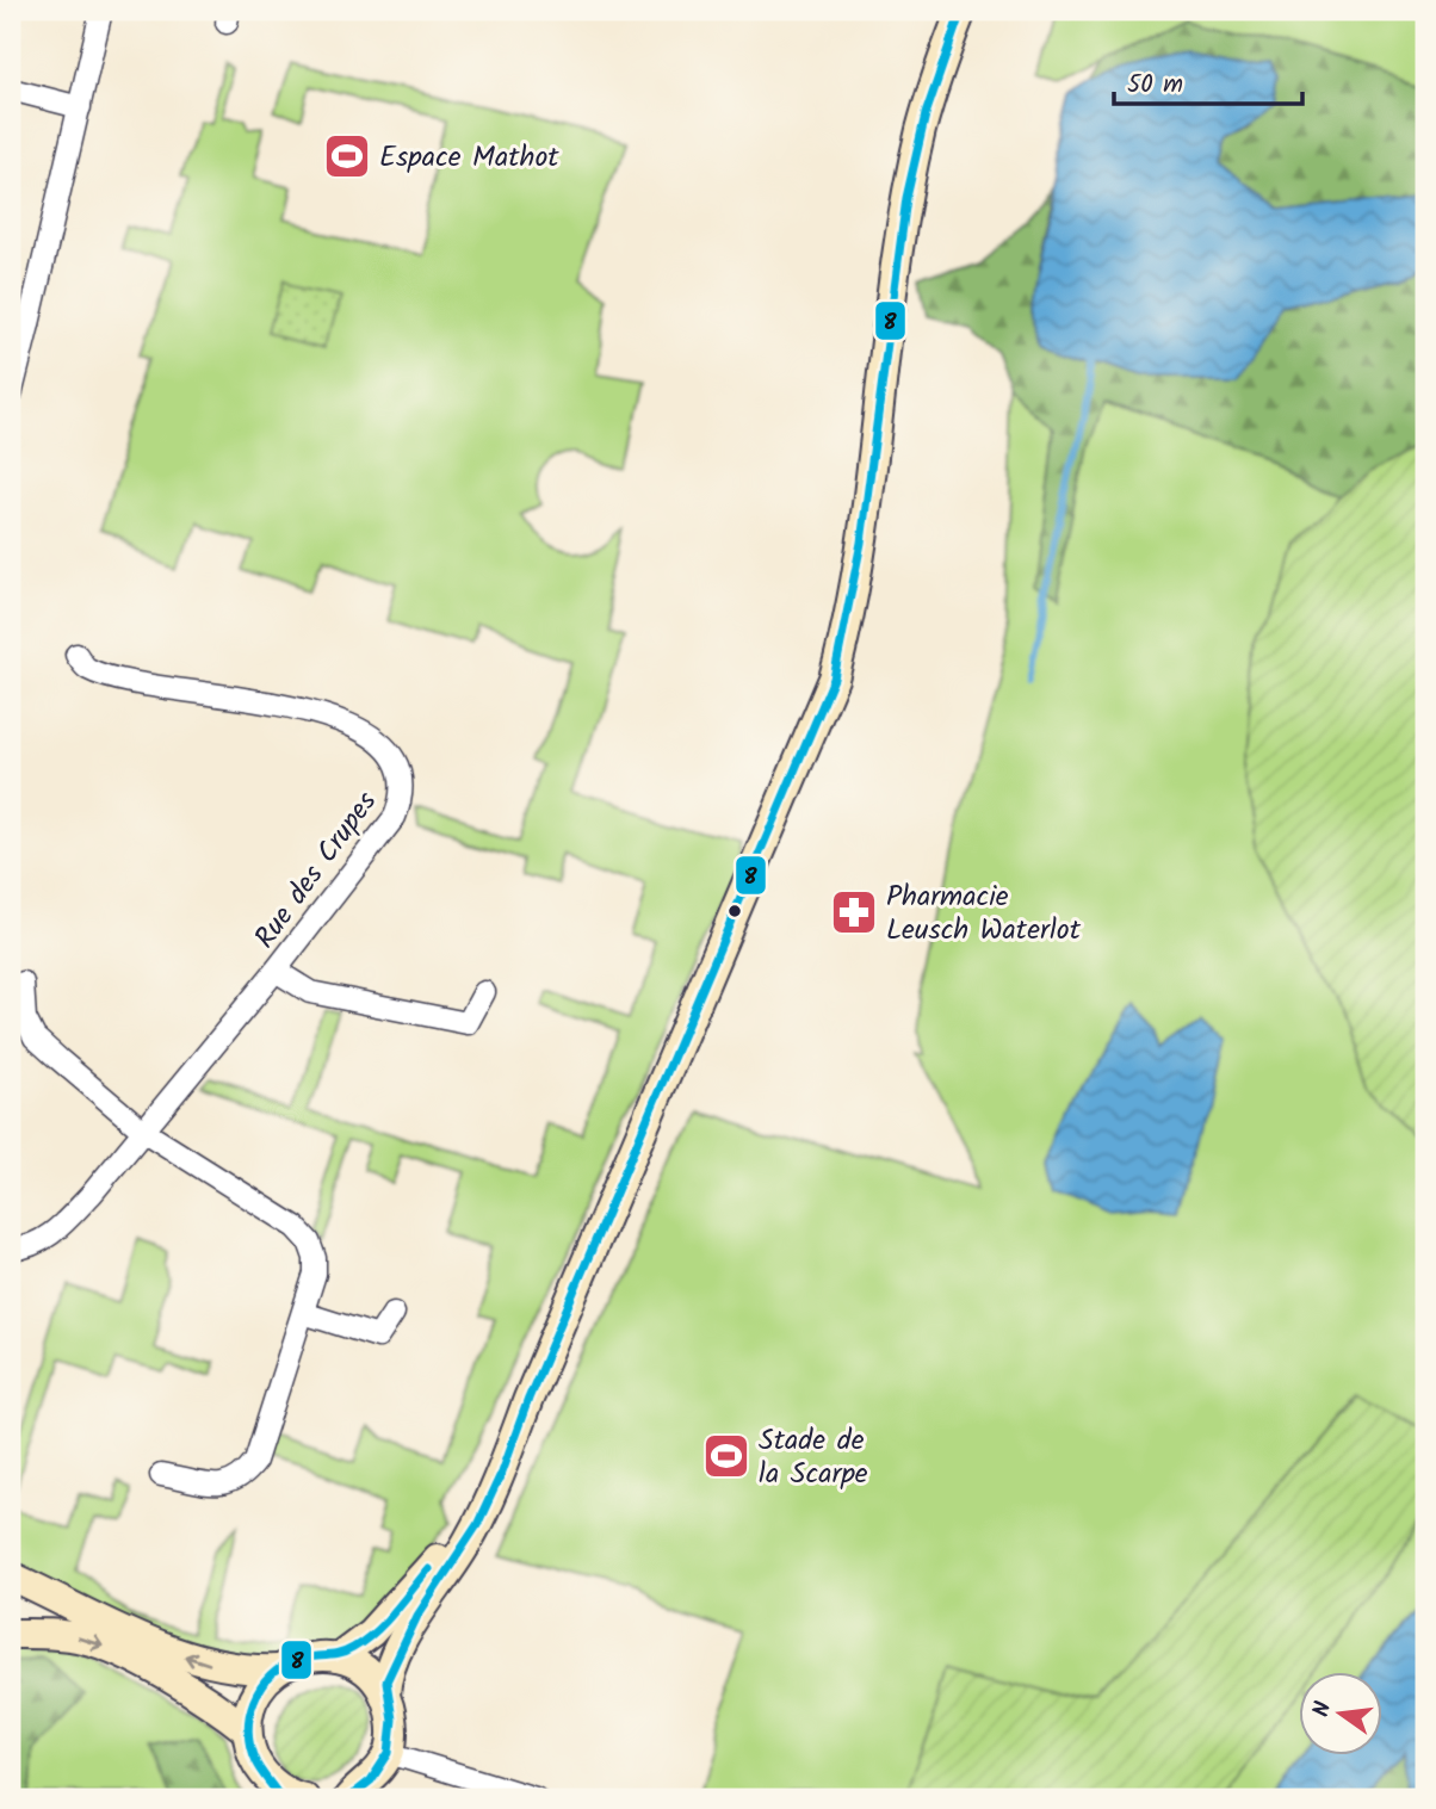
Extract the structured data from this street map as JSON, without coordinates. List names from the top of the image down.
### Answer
{
  "streets": {
    "street": ["Rue des Crupes"]
  },
  "places": {
    "sports": ["Espace Mathot", "Stade de la Scarpe"],
    "pharmacy": ["Pharmacie Leusch Waterlot"]
  },
  "lines": ["transit line 8"],
  "scale_bar": "50 m",
  "north": "left"
}
